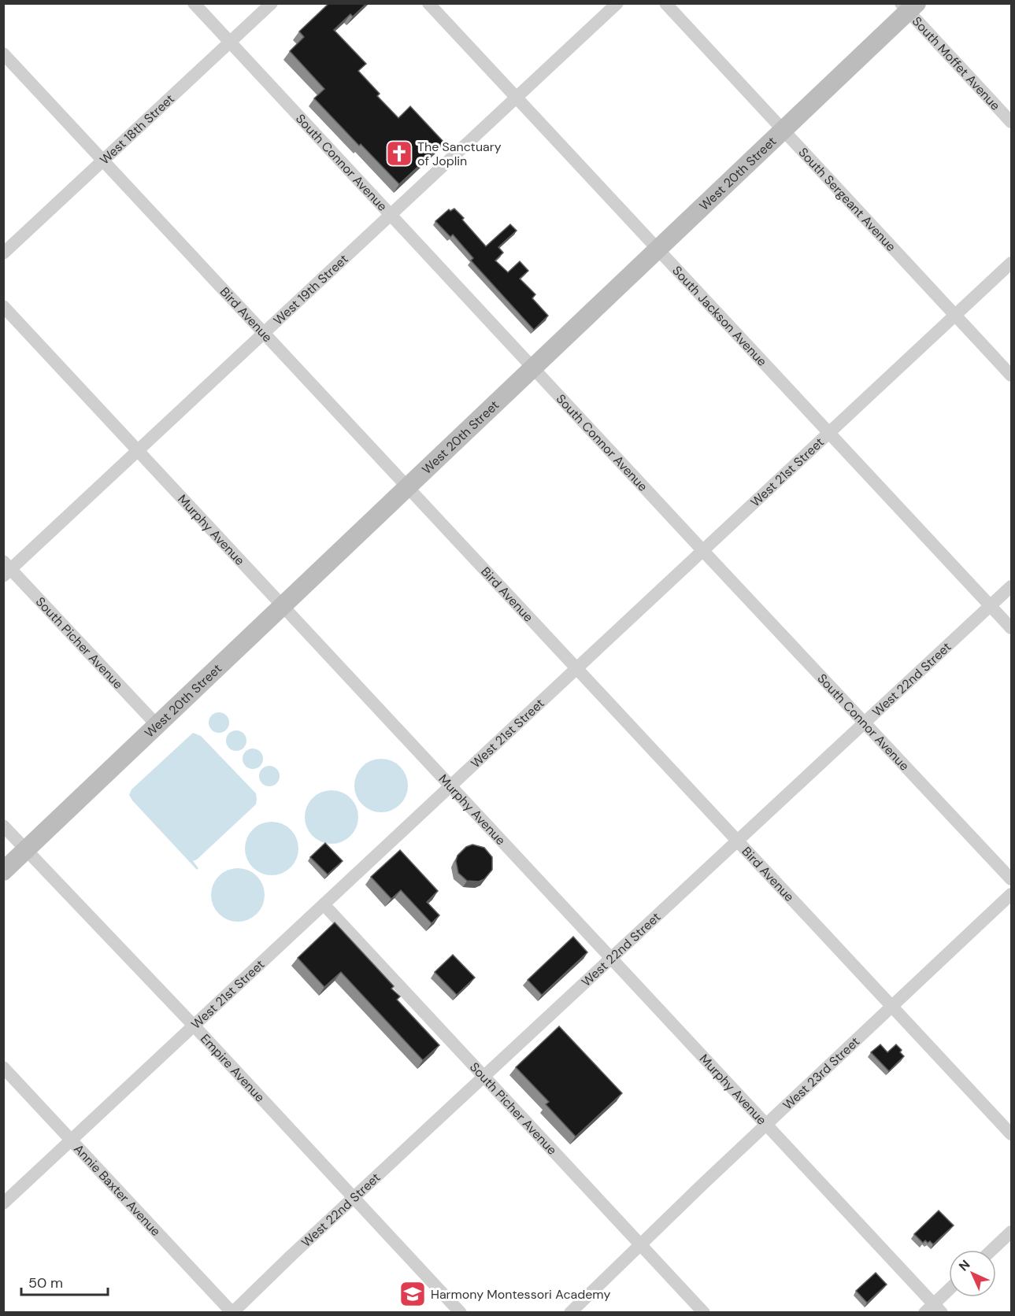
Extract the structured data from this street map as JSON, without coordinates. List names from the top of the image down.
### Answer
{
  "streets": {
    "main road": ["West 20th Street"],
    "street": [
      "South Moffet Avenue",
      "West 18th Street",
      "South Connor Avenue",
      "South Sergeant Avenue",
      "West 19th Street",
      "Bird Avenue",
      "South Jackson Avenue",
      "West 21st Street",
      "Murphy Avenue",
      "South Picher Avenue",
      "West 22nd Street",
      "Empire Avenue",
      "West 23rd Street",
      "Annie Baxter Avenue"
    ]
  },
  "crossings": [
    ["South Moffet Avenue", "West 20th Street"],
    ["West 18th Street", "South Connor Avenue"],
    ["West 18th Street", "Bird Avenue"],
    ["South Connor Avenue", "West 20th Street"],
    ["South Connor Avenue", "West 19th Street"],
    ["South Connor Avenue", "West 21st Street"],
    ["South Connor Avenue", "West 22nd Street"],
    ["West 20th Street", "South Sergeant Avenue"],
    ["West 20th Street", "Bird Avenue"],
    ["West 20th Street", "South Jackson Avenue"],
    ["West 20th Street", "Murphy Avenue"],
    ["West 20th Street", "South Picher Avenue"],
    ["West 20th Street", "Empire Avenue"],
    ["South Sergeant Avenue", "West 21st Street"],
    ["West 19th Street", "Bird Avenue"],
    ["West 19th Street", "South Jackson Avenue"],
    ["West 19th Street", "Murphy Avenue"],
    ["West 19th Street", "South Picher Avenue"],
    ["Bird Avenue", "West 21st Street"],
    ["Bird Avenue", "West 22nd Street"],
    ["Bird Avenue", "West 23rd Street"],
    ["South Jackson Avenue", "West 21st Street"],
    ["South Jackson Avenue", "West 22nd Street"],
    ["West 21st Street", "Murphy Avenue"],
    ["West 21st Street", "South Picher Avenue"],
    ["West 21st Street", "Empire Avenue"],
    ["West 21st Street", "Annie Baxter Avenue"],
    ["Murphy Avenue", "West 22nd Street"],
    ["Murphy Avenue", "West 23rd Street"],
    ["South Picher Avenue", "West 22nd Street"],
    ["South Picher Avenue", "West 23rd Street"],
    ["West 22nd Street", "Empire Avenue"],
    ["West 22nd Street", "Annie Baxter Avenue"]
  ],
  "places": {
    "church": ["The Sanctuary of Joplin"],
    "school or university": ["Harmony Montessori Academy"]
  },
  "scale_bar": "50 m",
  "north": "top left"
}
